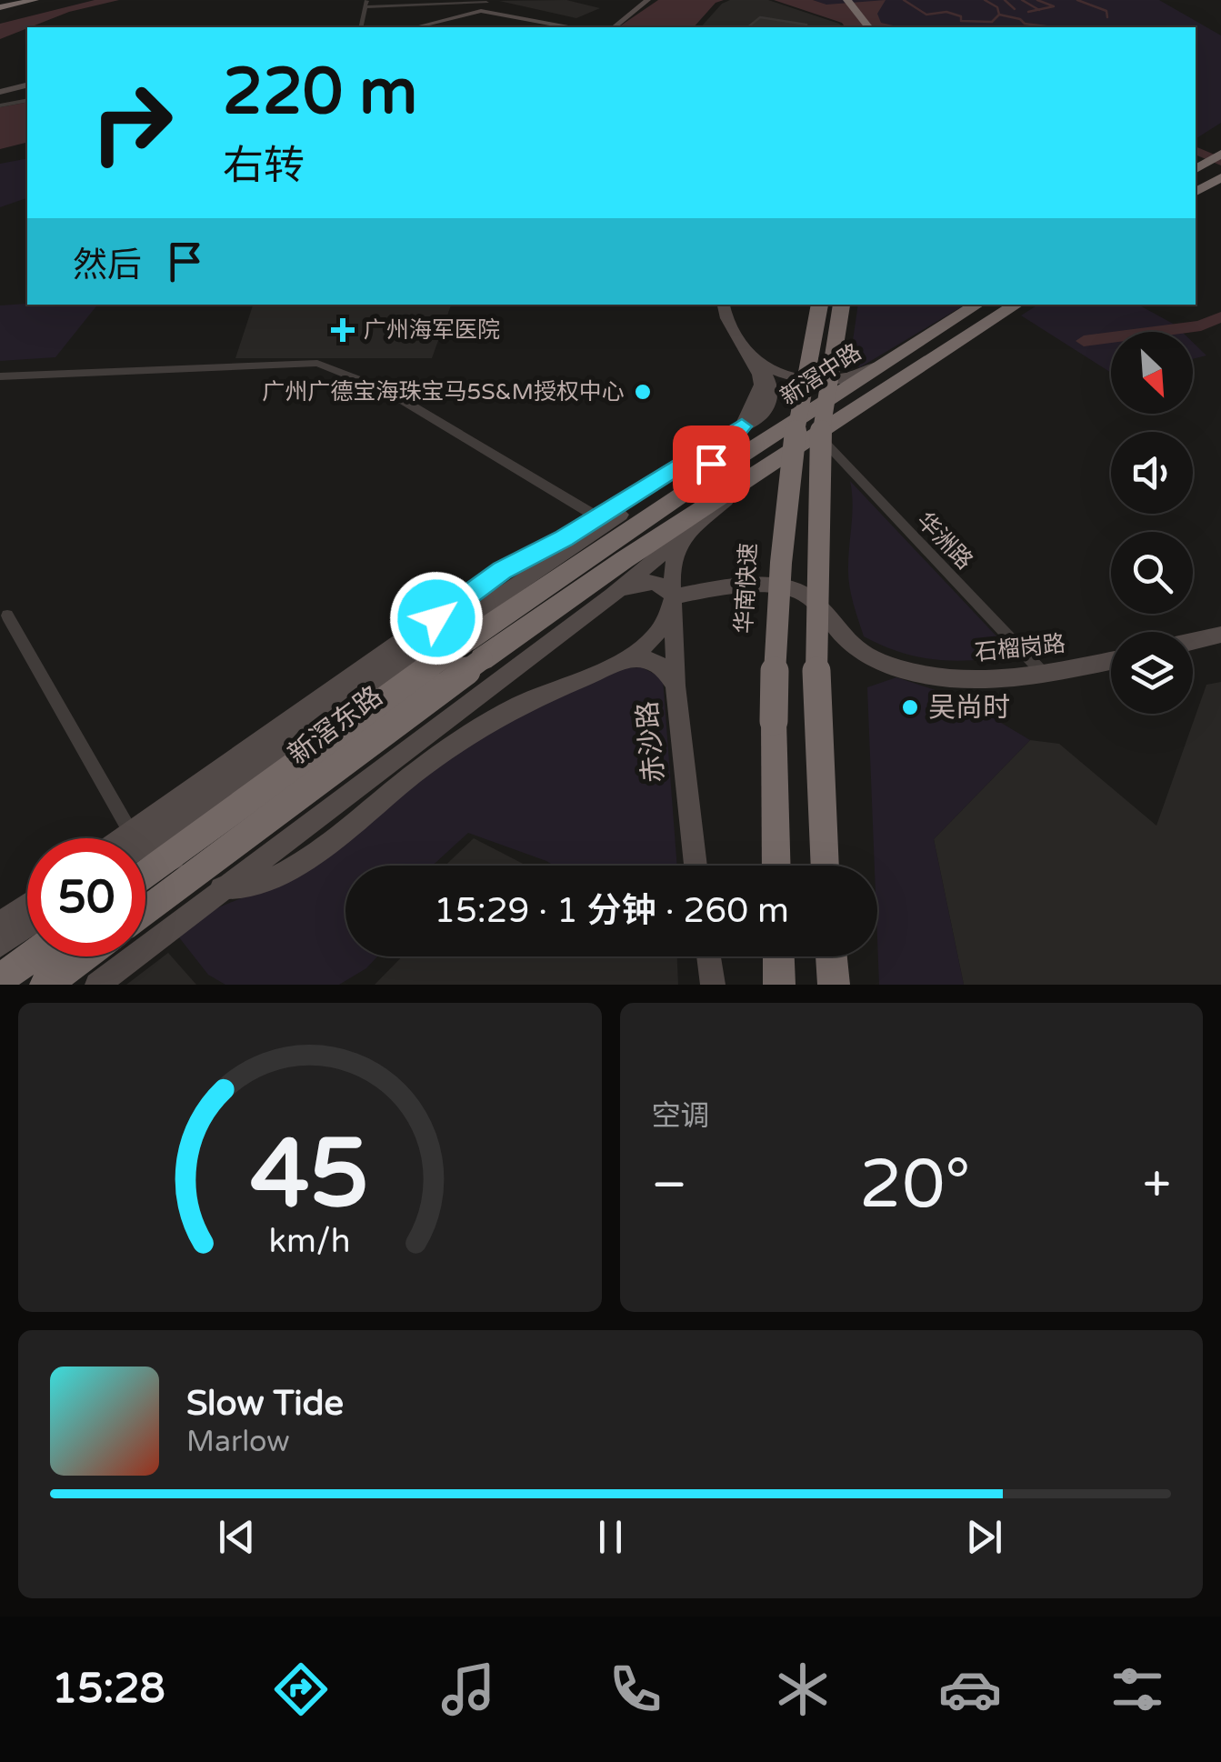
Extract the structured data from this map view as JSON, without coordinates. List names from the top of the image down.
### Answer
{
  "streets": {
    "highway": ["新滘中路", "华南快速", "新滘东路"],
    "main road": ["石榴岗路", "赤沙路"],
    "street": ["华洲路"]
  },
  "crossings": [
    ["新滘中路", "新滘东路"],
    ["华洲路", "石榴岗路"],
    ["华洲路", "新滘东路"],
    ["石榴岗路", "赤沙路"]
  ],
  "places": {
    "health": ["广州海军医院"],
    "other": ["广州广德宝海珠宝马5S&M授权中心", "吴尚时"]
  },
  "north": "bottom right",
  "page": {
    "turn": ["220 m", "右转"],
    "then": "然后",
    "limit": "50",
    "trip": "15:29 · 1 分钟 · 260 m",
    "tile": "空调",
    "heat": ["−", "20°", "+"],
    "song": ["Slow Tide", "Marlow"],
    "tabs": "15:28",
    "gauge": ["45", "km/h"]
  }
}
